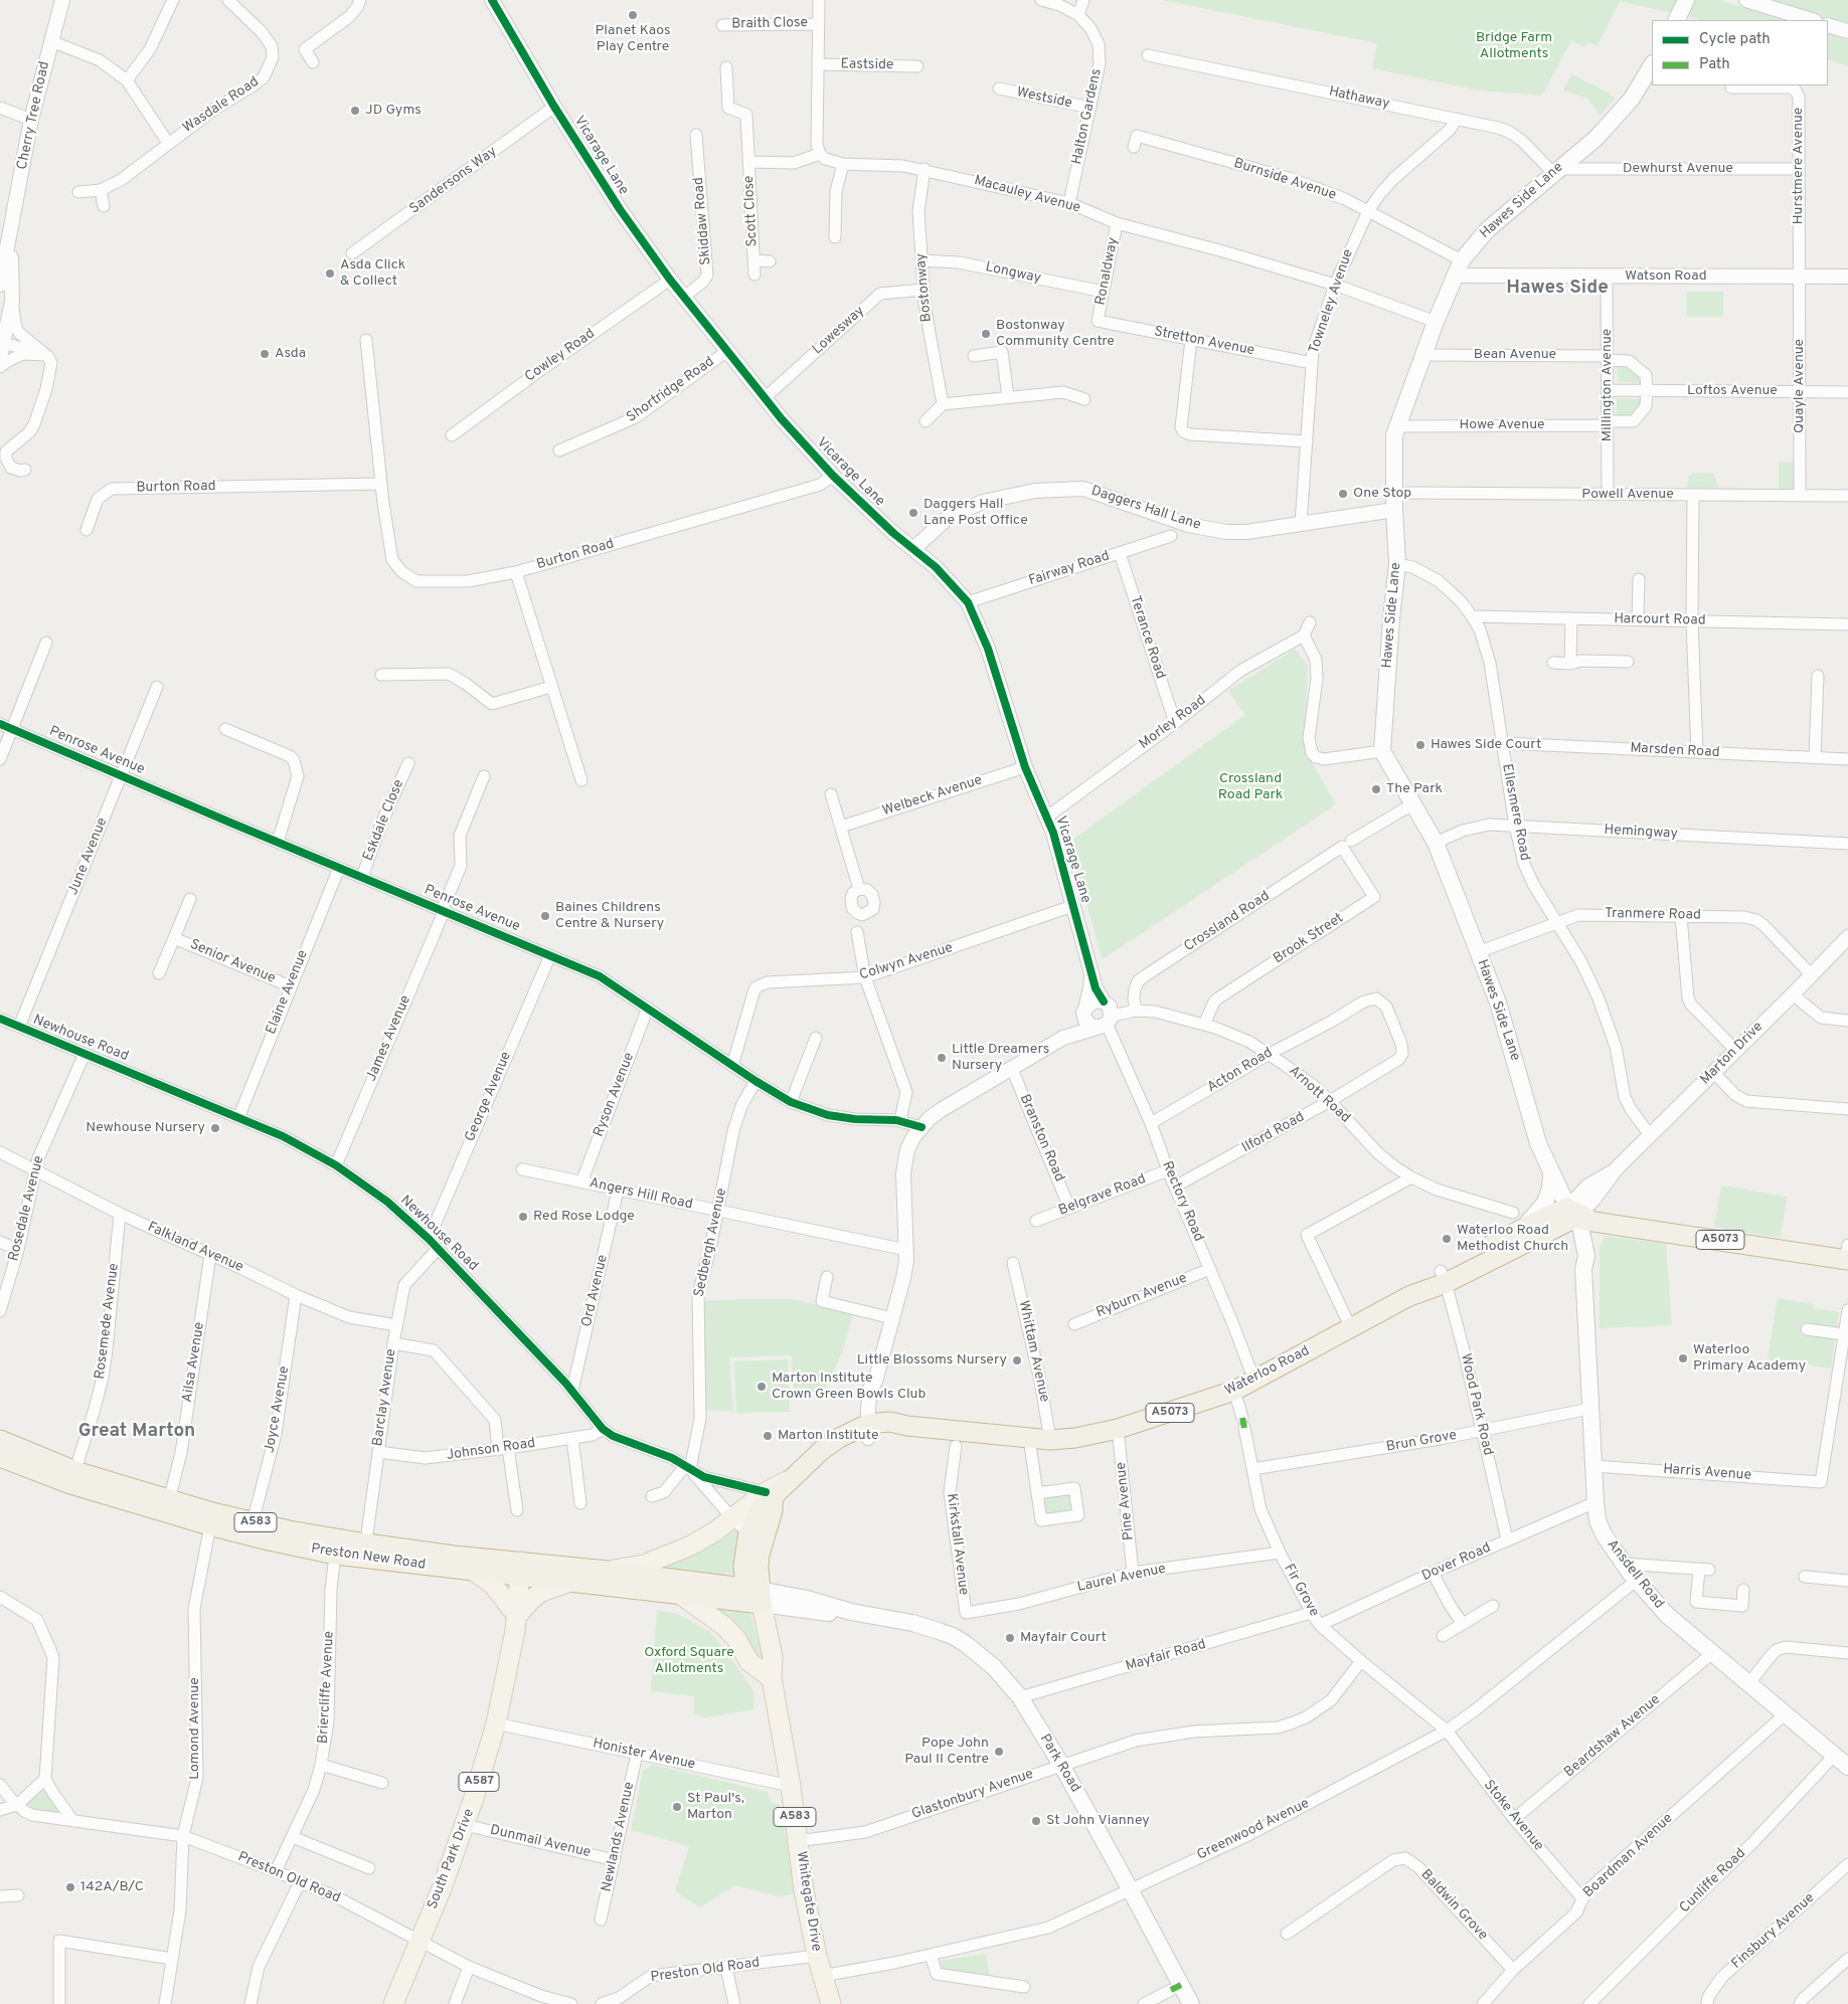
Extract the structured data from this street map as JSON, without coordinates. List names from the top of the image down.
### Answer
{
  "streets": {
    "highway": [
      "A5073",
      "Waterloo Road",
      "A583",
      "Preston New Road"
    ],
    "main road": [
      "Hawes Side Lane",
      "Ansdell Road",
      "Park Road",
      "A587",
      "South Park Drive",
      "Whitegate Drive"
    ],
    "street": [
      "Braith Close",
      "Eastside",
      "Westside",
      "Hathaway",
      "Wasdale Road",
      "Cherry Tree Road",
      "Halton Gardens",
      "Vicarage Lane",
      "Hurstmere Avenue",
      "Dewhurst Avenue",
      "Burnside Avenue",
      "Sandersons Way",
      "Macauley Avenue",
      "Scott Close",
      "Skiddaw Road",
      "Ronaldway",
      "Longway",
      "Watson Road",
      "Bostonway",
      "Towneley Avenue",
      "Lowesway",
      "Stretton Avenue",
      "Bean Avenue",
      "Cowley Road",
      "Millington Avenue",
      "Quayle Avenue",
      "Shortridge Road",
      "Loftos Avenue",
      "Howe Avenue",
      "Burton Road",
      "Powell Avenue",
      "Daggers Hall Lane",
      "Fairway Road",
      "Harcourt Road",
      "Terance Road",
      "Morley Road",
      "Penrose Avenue",
      "Marsden Road",
      "Welbeck Avenue",
      "Ellesmere Road",
      "Eskdale Close",
      "Hemingway",
      "June Avenue",
      "Tranmere Road",
      "Crossland Road",
      "Brook Street",
      "Senior Avenue",
      "Colwyn Avenue",
      "Elaine Avenue",
      "Newhouse Road",
      "James Avenue",
      "Marton Drive",
      "Acton Road",
      "Ryson Avenue",
      "Arnott Road",
      "George Avenue",
      "Ilford Road",
      "Branston Road",
      "Angers Hill Road",
      "Belgrave Road",
      "Rectory Road",
      "Rosedale Avenue",
      "Sedbergh Avenue",
      "Falkland Avenue",
      "Ord Avenue",
      "Ryburn Avenue",
      "Rosemede Avenue",
      "Whittam Avenue",
      "Ailsa Avenue",
      "Barclay Avenue",
      "Wood Park Road",
      "Joyce Avenue",
      "Brun Grove",
      "Johnson Road",
      "Harris Avenue",
      "Pine Avenue",
      "Kirkstall Avenue",
      "Dover Road",
      "Laurel Avenue",
      "Fir Grove",
      "Mayfair Road",
      "Briercliffe Avenue",
      "Lomond Avenue",
      "Beardshaw Avenue",
      "Honister Avenue",
      "Glastonbury Avenue",
      "Stoke Avenue",
      "Greenwood Avenue",
      "Newlands Avenue",
      "Dunmail Avenue",
      "Boardman Avenue",
      "Preston Old Road",
      "Cunliffe Road",
      "Baldwin Grove",
      "Finsbury Avenue"
    ]
  },
  "crossings": [
    ["Westside", "Halton Gardens"],
    ["Hathaway", "Dewhurst Avenue"],
    ["Hathaway", "Hawes Side Lane"],
    ["Hathaway", "Towneley Avenue"],
    ["Halton Gardens", "Macauley Avenue"],
    ["Vicarage Lane", "Sandersons Way"],
    ["Vicarage Lane", "Skiddaw Road"],
    ["Vicarage Lane", "Lowesway"],
    ["Vicarage Lane", "Cowley Road"],
    ["Vicarage Lane", "Shortridge Road"],
    ["Vicarage Lane", "Burton Road"],
    ["Vicarage Lane", "Daggers Hall Lane"],
    ["Vicarage Lane", "Fairway Road"],
    ["Vicarage Lane", "Morley Road"],
    ["Vicarage Lane", "Penrose Avenue"],
    ["Vicarage Lane", "Welbeck Avenue"],
    ["Vicarage Lane", "Colwyn Avenue"],
    ["Vicarage Lane", "Arnott Road"],
    ["Vicarage Lane", "Branston Road"],
    ["Vicarage Lane", "Angers Hill Road"],
    ["Vicarage Lane", "Rectory Road"],
    ["Vicarage Lane", "Waterloo Road"],
    ["Hurstmere Avenue", "Dewhurst Avenue"],
    ["Hurstmere Avenue", "Watson Road"],
    ["Hurstmere Avenue", "Quayle Avenue"],
    ["Dewhurst Avenue", "Hawes Side Lane"],
    ["Burnside Avenue", "Hawes Side Lane"],
    ["Burnside Avenue", "Towneley Avenue"],
    ["Macauley Avenue", "Hawes Side Lane"],
    ["Macauley Avenue", "Scott Close"],
    ["Macauley Avenue", "Ronaldway"],
    ["Macauley Avenue", "Bostonway"],
    ["Macauley Avenue", "Towneley Avenue"],
    ["Hawes Side Lane", "Watson Road"],
    ["Hawes Side Lane", "Bean Avenue"],
    ["Hawes Side Lane", "Howe Avenue"],
    ["Hawes Side Lane", "Daggers Hall Lane"],
    ["Hawes Side Lane", "Ellesmere Road"],
    ["Hawes Side Lane", "Hemingway"],
    ["Hawes Side Lane", "Tranmere Road"],
    ["Hawes Side Lane", "Crossland Road"],
    ["Hawes Side Lane", "Marton Drive"],
    ["Hawes Side Lane", "A5073"],
    ["Hawes Side Lane", "Waterloo Road"],
    ["Hawes Side Lane", "Ansdell Road"],
    ["Ronaldway", "Longway"],
    ["Ronaldway", "Stretton Avenue"],
    ["Longway", "Bostonway"],
    ["Watson Road", "Millington Avenue"],
    ["Watson Road", "Quayle Avenue"],
    ["Bostonway", "Lowesway"],
    ["Towneley Avenue", "Stretton Avenue"],
    ["Towneley Avenue", "Daggers Hall Lane"],
    ["Bean Avenue", "Millington Avenue"],
    ["Millington Avenue", "Loftos Avenue"],
    ["Millington Avenue", "Howe Avenue"],
    ["Millington Avenue", "Powell Avenue"],
    ["Quayle Avenue", "Loftos Avenue"],
    ["Quayle Avenue", "Powell Avenue"],
    ["Fairway Road", "Terance Road"],
    ["Harcourt Road", "Ellesmere Road"],
    ["Terance Road", "Morley Road"],
    ["Penrose Avenue", "Eskdale Close"],
    ["Penrose Avenue", "June Avenue"],
    ["Penrose Avenue", "Colwyn Avenue"],
    ["Penrose Avenue", "Elaine Avenue"],
    ["Penrose Avenue", "James Avenue"],
    ["Penrose Avenue", "Ryson Avenue"],
    ["Penrose Avenue", "George Avenue"],
    ["Penrose Avenue", "Sedbergh Avenue"],
    ["Marsden Road", "Ellesmere Road"],
    ["Ellesmere Road", "Hemingway"],
    ["Ellesmere Road", "Tranmere Road"],
    ["Ellesmere Road", "Marton Drive"],
    ["June Avenue", "Newhouse Road"],
    ["Tranmere Road", "Marton Drive"],
    ["Crossland Road", "Brook Street"],
    ["Crossland Road", "Arnott Road"],
    ["Brook Street", "Arnott Road"],
    ["Senior Avenue", "Elaine Avenue"],
    ["Elaine Avenue", "Newhouse Road"],
    ["Newhouse Road", "James Avenue"],
    ["Newhouse Road", "George Avenue"],
    ["Newhouse Road", "Rosedale Avenue"],
    ["Newhouse Road", "Sedbergh Avenue"],
    ["Newhouse Road", "Ord Avenue"],
    ["Newhouse Road", "Waterloo Road"],
    ["Newhouse Road", "Barclay Avenue"],
    ["Newhouse Road", "Johnson Road"],
    ["Newhouse Road", "Preston New Road"],
    ["Marton Drive", "A5073"],
    ["Marton Drive", "Waterloo Road"],
    ["Marton Drive", "Ansdell Road"],
    ["Acton Road", "Arnott Road"],
    ["Acton Road", "Ilford Road"],
    ["Acton Road", "Rectory Road"],
    ["Ryson Avenue", "Angers Hill Road"],
    ["Arnott Road", "Ilford Road"],
    ["Arnott Road", "Rectory Road"],
    ["Arnott Road", "Waterloo Road"],
    ["Ilford Road", "Rectory Road"],
    ["Branston Road", "Belgrave Road"],
    ["Angers Hill Road", "Sedbergh Avenue"],
    ["Angers Hill Road", "Ord Avenue"],
    ["Belgrave Road", "Rectory Road"],
    ["Rectory Road", "Ryburn Avenue"],
    ["Rectory Road", "Waterloo Road"],
    ["Rosedale Avenue", "Falkland Avenue"],
    ["A5073", "Waterloo Road"],
    ["A5073", "Ansdell Road"],
    ["Falkland Avenue", "Rosemede Avenue"],
    ["Falkland Avenue", "Ailsa Avenue"],
    ["Falkland Avenue", "Barclay Avenue"],
    ["Falkland Avenue", "Joyce Avenue"],
    ["Rosemede Avenue", "Preston New Road"],
    ["Whittam Avenue", "Waterloo Road"],
    ["Ailsa Avenue", "Preston New Road"],
    ["Waterloo Road", "Wood Park Road"],
    ["Waterloo Road", "Pine Avenue"],
    ["Waterloo Road", "Preston New Road"],
    ["Waterloo Road", "Ansdell Road"],
    ["Waterloo Road", "Fir Grove"],
    ["Waterloo Road", "Park Road"],
    ["Waterloo Road", "Whitegate Drive"],
    ["Barclay Avenue", "Johnson Road"],
    ["Barclay Avenue", "Preston New Road"],
    ["Wood Park Road", "Brun Grove"],
    ["Wood Park Road", "Dover Road"],
    ["Joyce Avenue", "Preston New Road"],
    ["Brun Grove", "Ansdell Road"],
    ["Brun Grove", "Fir Grove"],
    ["Harris Avenue", "Ansdell Road"],
    ["Pine Avenue", "Laurel Avenue"],
    ["A583", "Preston New Road"],
    ["A583", "South Park Drive"],
    ["Kirkstall Avenue", "Laurel Avenue"],
    ["Preston New Road", "Briercliffe Avenue"],
    ["Preston New Road", "Lomond Avenue"],
    ["Preston New Road", "Park Road"],
    ["Preston New Road", "South Park Drive"],
    ["Preston New Road", "Whitegate Drive"],
    ["Dover Road", "Ansdell Road"],
    ["Dover Road", "Fir Grove"],
    ["Ansdell Road", "Beardshaw Avenue"],
    ["Ansdell Road", "Greenwood Avenue"],
    ["Ansdell Road", "Boardman Avenue"],
    ["Ansdell Road", "Cunliffe Road"],
    ["Laurel Avenue", "Fir Grove"],
    ["Fir Grove", "Mayfair Road"],
    ["Fir Grove", "Glastonbury Avenue"],
    ["Fir Grove", "Stoke Avenue"],
    ["Fir Grove", "Greenwood Avenue"],
    ["Mayfair Road", "Park Road"],
    ["Briercliffe Avenue", "Preston Old Road"],
    ["Lomond Avenue", "Preston Old Road"],
    ["Beardshaw Avenue", "Stoke Avenue"],
    ["Honister Avenue", "Newlands Avenue"],
    ["Honister Avenue", "South Park Drive"],
    ["Honister Avenue", "Whitegate Drive"],
    ["Park Road", "Glastonbury Avenue"],
    ["Park Road", "Greenwood Avenue"],
    ["Park Road", "Whitegate Drive"],
    ["Glastonbury Avenue", "Whitegate Drive"],
    ["Stoke Avenue", "Greenwood Avenue"],
    ["Stoke Avenue", "Boardman Avenue"],
    ["Greenwood Avenue", "Whitegate Drive"],
    ["Newlands Avenue", "Dunmail Avenue"],
    ["Dunmail Avenue", "South Park Drive"],
    ["Boardman Avenue", "Baldwin Grove"],
    ["South Park Drive", "Preston Old Road"],
    ["Preston Old Road", "Whitegate Drive"]
  ],
  "districts": ["Hawes Side", "Great Marton"],
  "parks": ["Bridge Farm Allotments", "Crossland Road Park", "Oxford Square Allotments"],
  "places": [
    "Planet Kaos Play Centre",
    "JD Gyms",
    "Asda Click & Collect",
    "Bostonway Community Centre",
    "Asda",
    "One Stop",
    "Daggers Hall Lane Post Office",
    "Hawes Side Court",
    "The Park",
    "Baines Childrens Centre & Nursery",
    "Little Dreamers Nursery",
    "Newhouse Nursery",
    "Red Rose Lodge",
    "Waterloo Road Methodist Church",
    "Waterloo Primary Academy",
    "Little Blossoms Nursery",
    "Marton Institute Crown Green Bowls Club",
    "Marton Institute",
    "Mayfair Court",
    "Pope John Paul II Centre",
    "St Paul's, Marton",
    "St John Vianney",
    "142A/B/C"
  ],
  "legend": ["Cycle path", "Path"]
}
